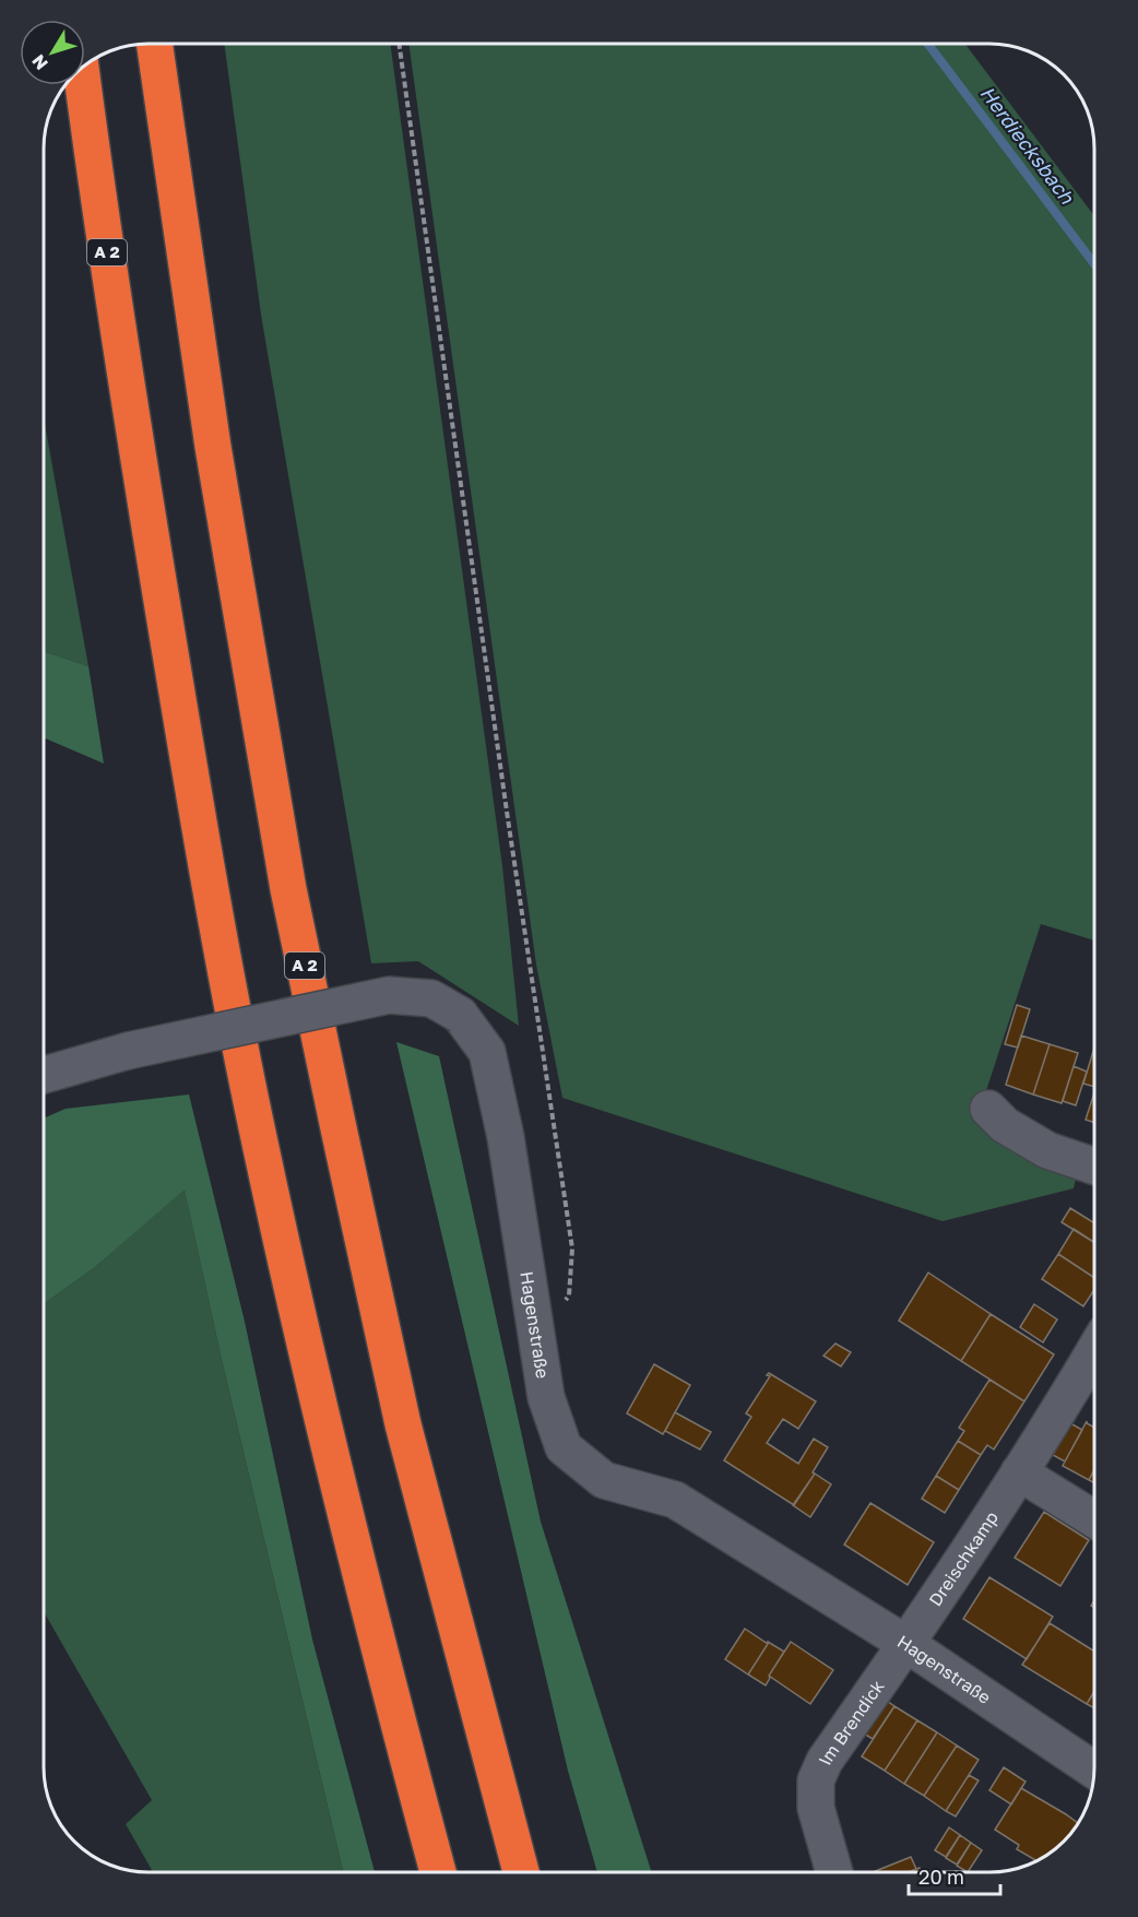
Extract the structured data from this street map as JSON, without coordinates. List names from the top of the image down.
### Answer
{
  "streets": {
    "highway": ["A 2"],
    "street": ["Hagenstraße", "Dreischkamp", "Im Brendick"]
  },
  "crossings": [
    ["Hagenstraße", "Dreischkamp"],
    ["Hagenstraße", "Im Brendick"],
    ["Dreischkamp", "Im Brendick"]
  ],
  "water": ["Herdiecksbach"],
  "scale_bar": "20 m",
  "north": "bottom left"
}
